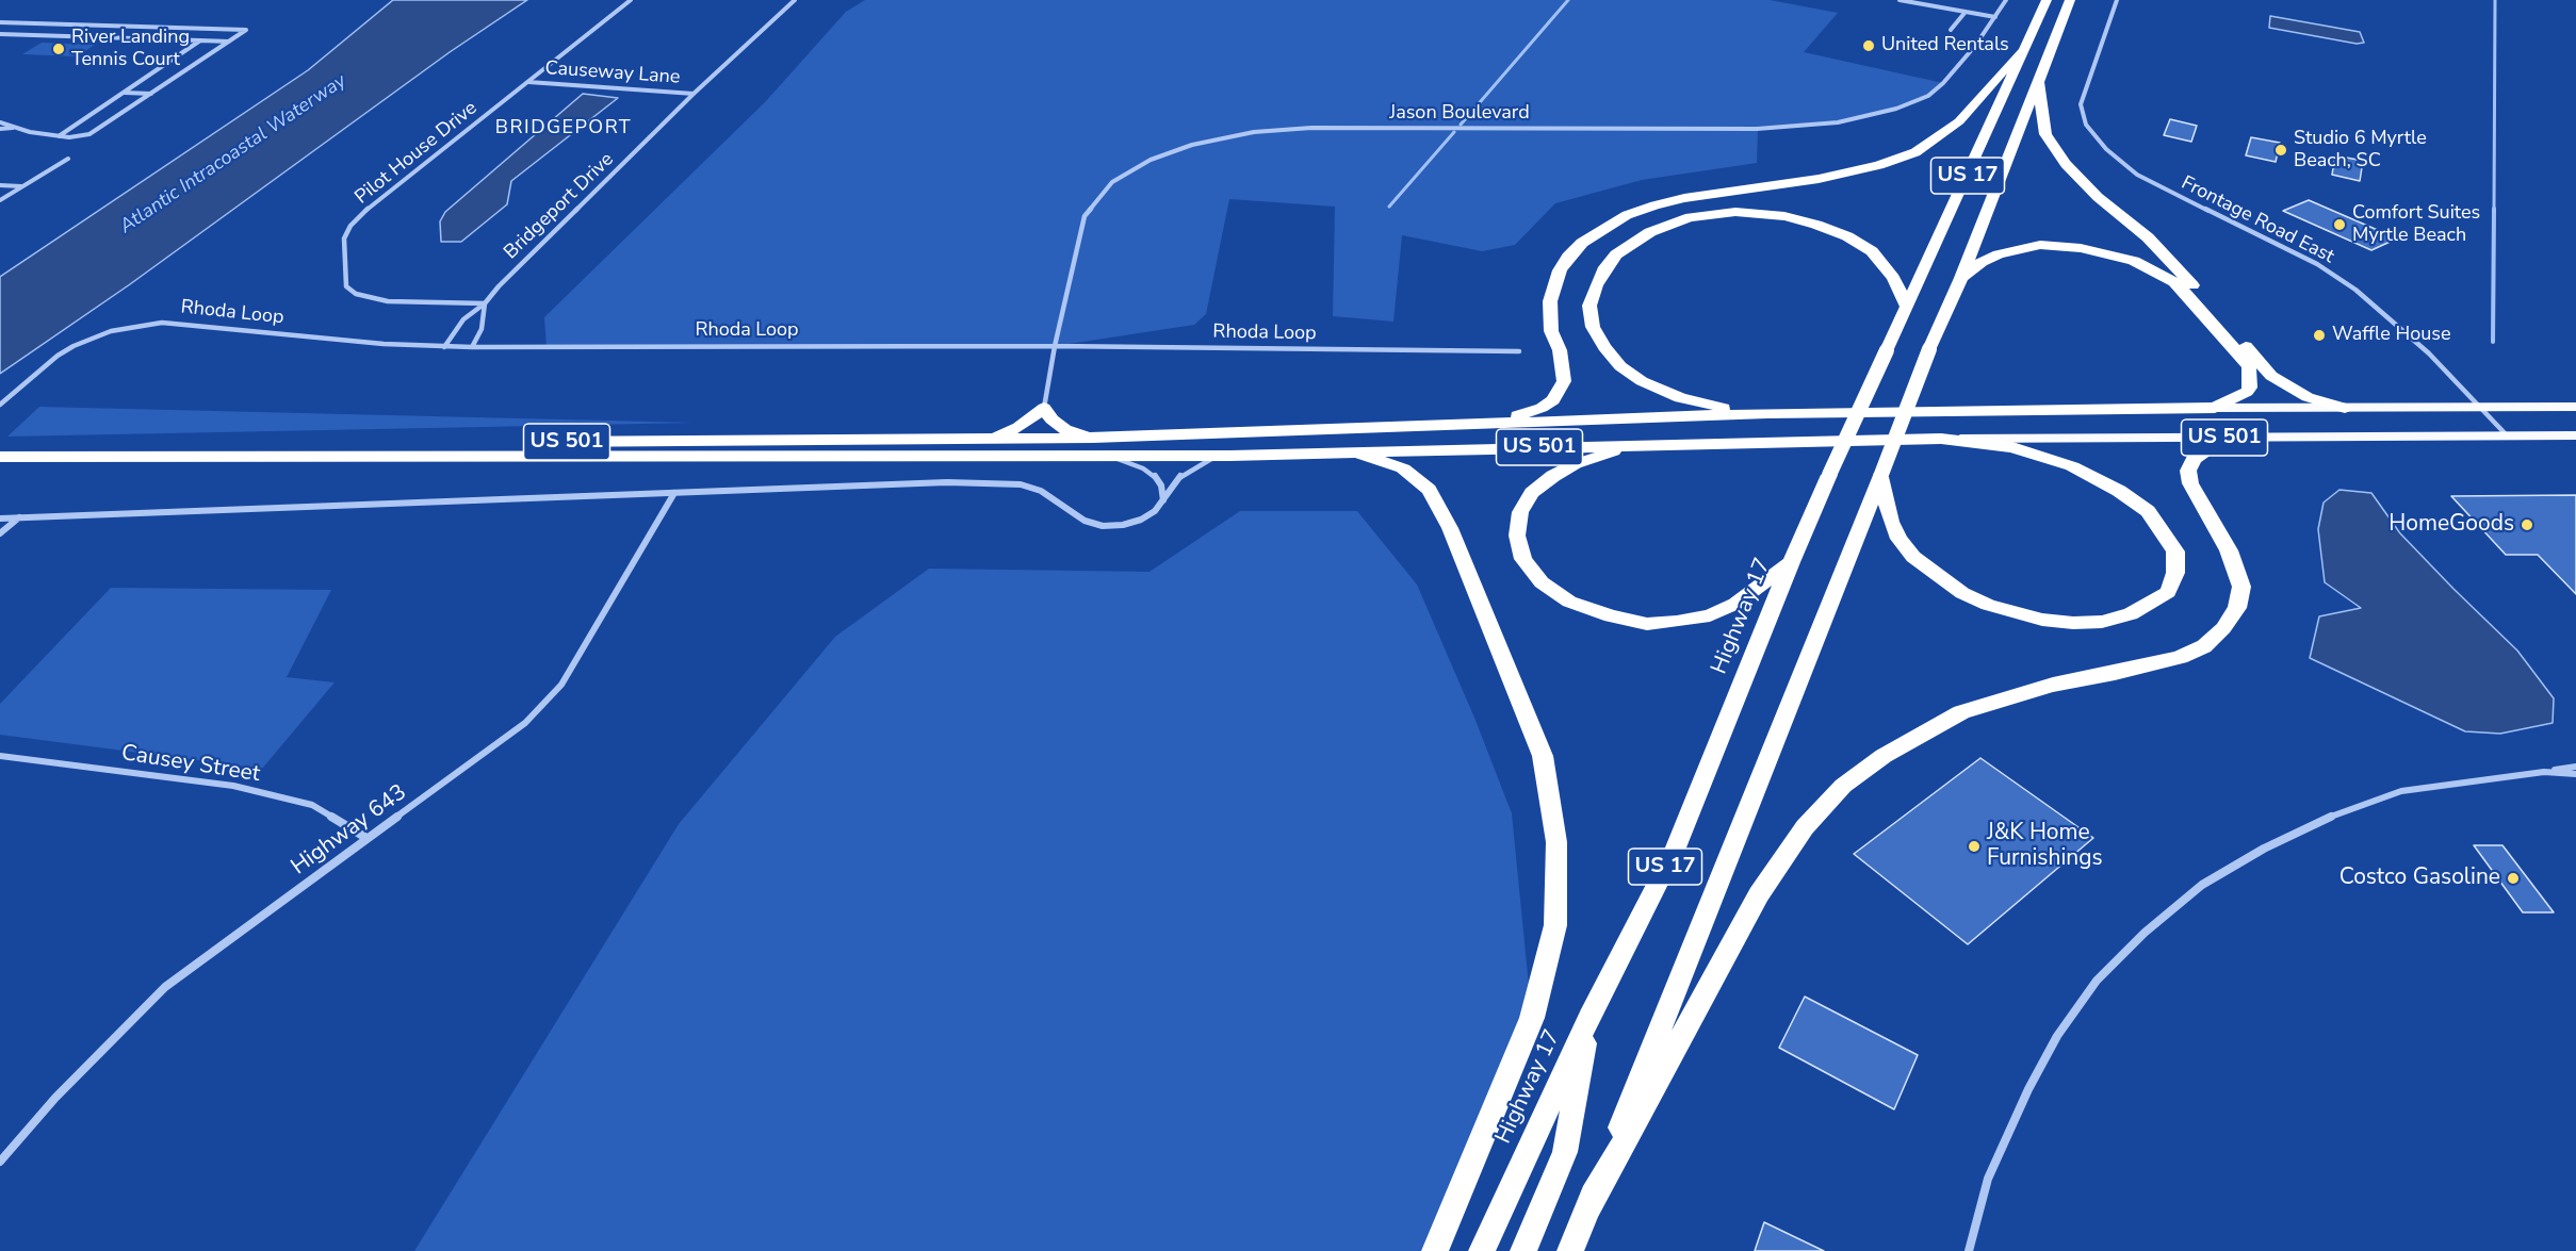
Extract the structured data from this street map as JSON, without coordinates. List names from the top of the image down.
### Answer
{
  "streets": {
    "highway": ["US 17", "US 501", "Highway 17"],
    "street": [
      "Causeway Lane",
      "Jason Boulevard",
      "Pilot House Drive",
      "Bridgeport Drive",
      "Frontage Road East",
      "Rhoda Loop",
      "Causey Street",
      "Highway 643"
    ]
  },
  "crossings": [
    ["Causeway Lane", "Pilot House Drive"],
    ["Causeway Lane", "Bridgeport Drive"],
    ["Jason Boulevard", "Rhoda Loop"],
    ["Pilot House Drive", "Bridgeport Drive"],
    ["Bridgeport Drive", "Rhoda Loop"],
    ["Frontage Road East", "US 501"],
    ["Causey Street", "Highway 643"]
  ],
  "districts": ["BRIDGEPORT"],
  "water": ["Atlantic Intracoastal Waterway"],
  "places": [
    "United Rentals",
    "River Landing Tennis Court",
    "Studio 6 Myrtle Beach, SC",
    "Comfort Suites Myrtle Beach",
    "Waffle House",
    "HomeGoods",
    "J&K Home Furnishings",
    "Costco Gasoline"
  ]
}
